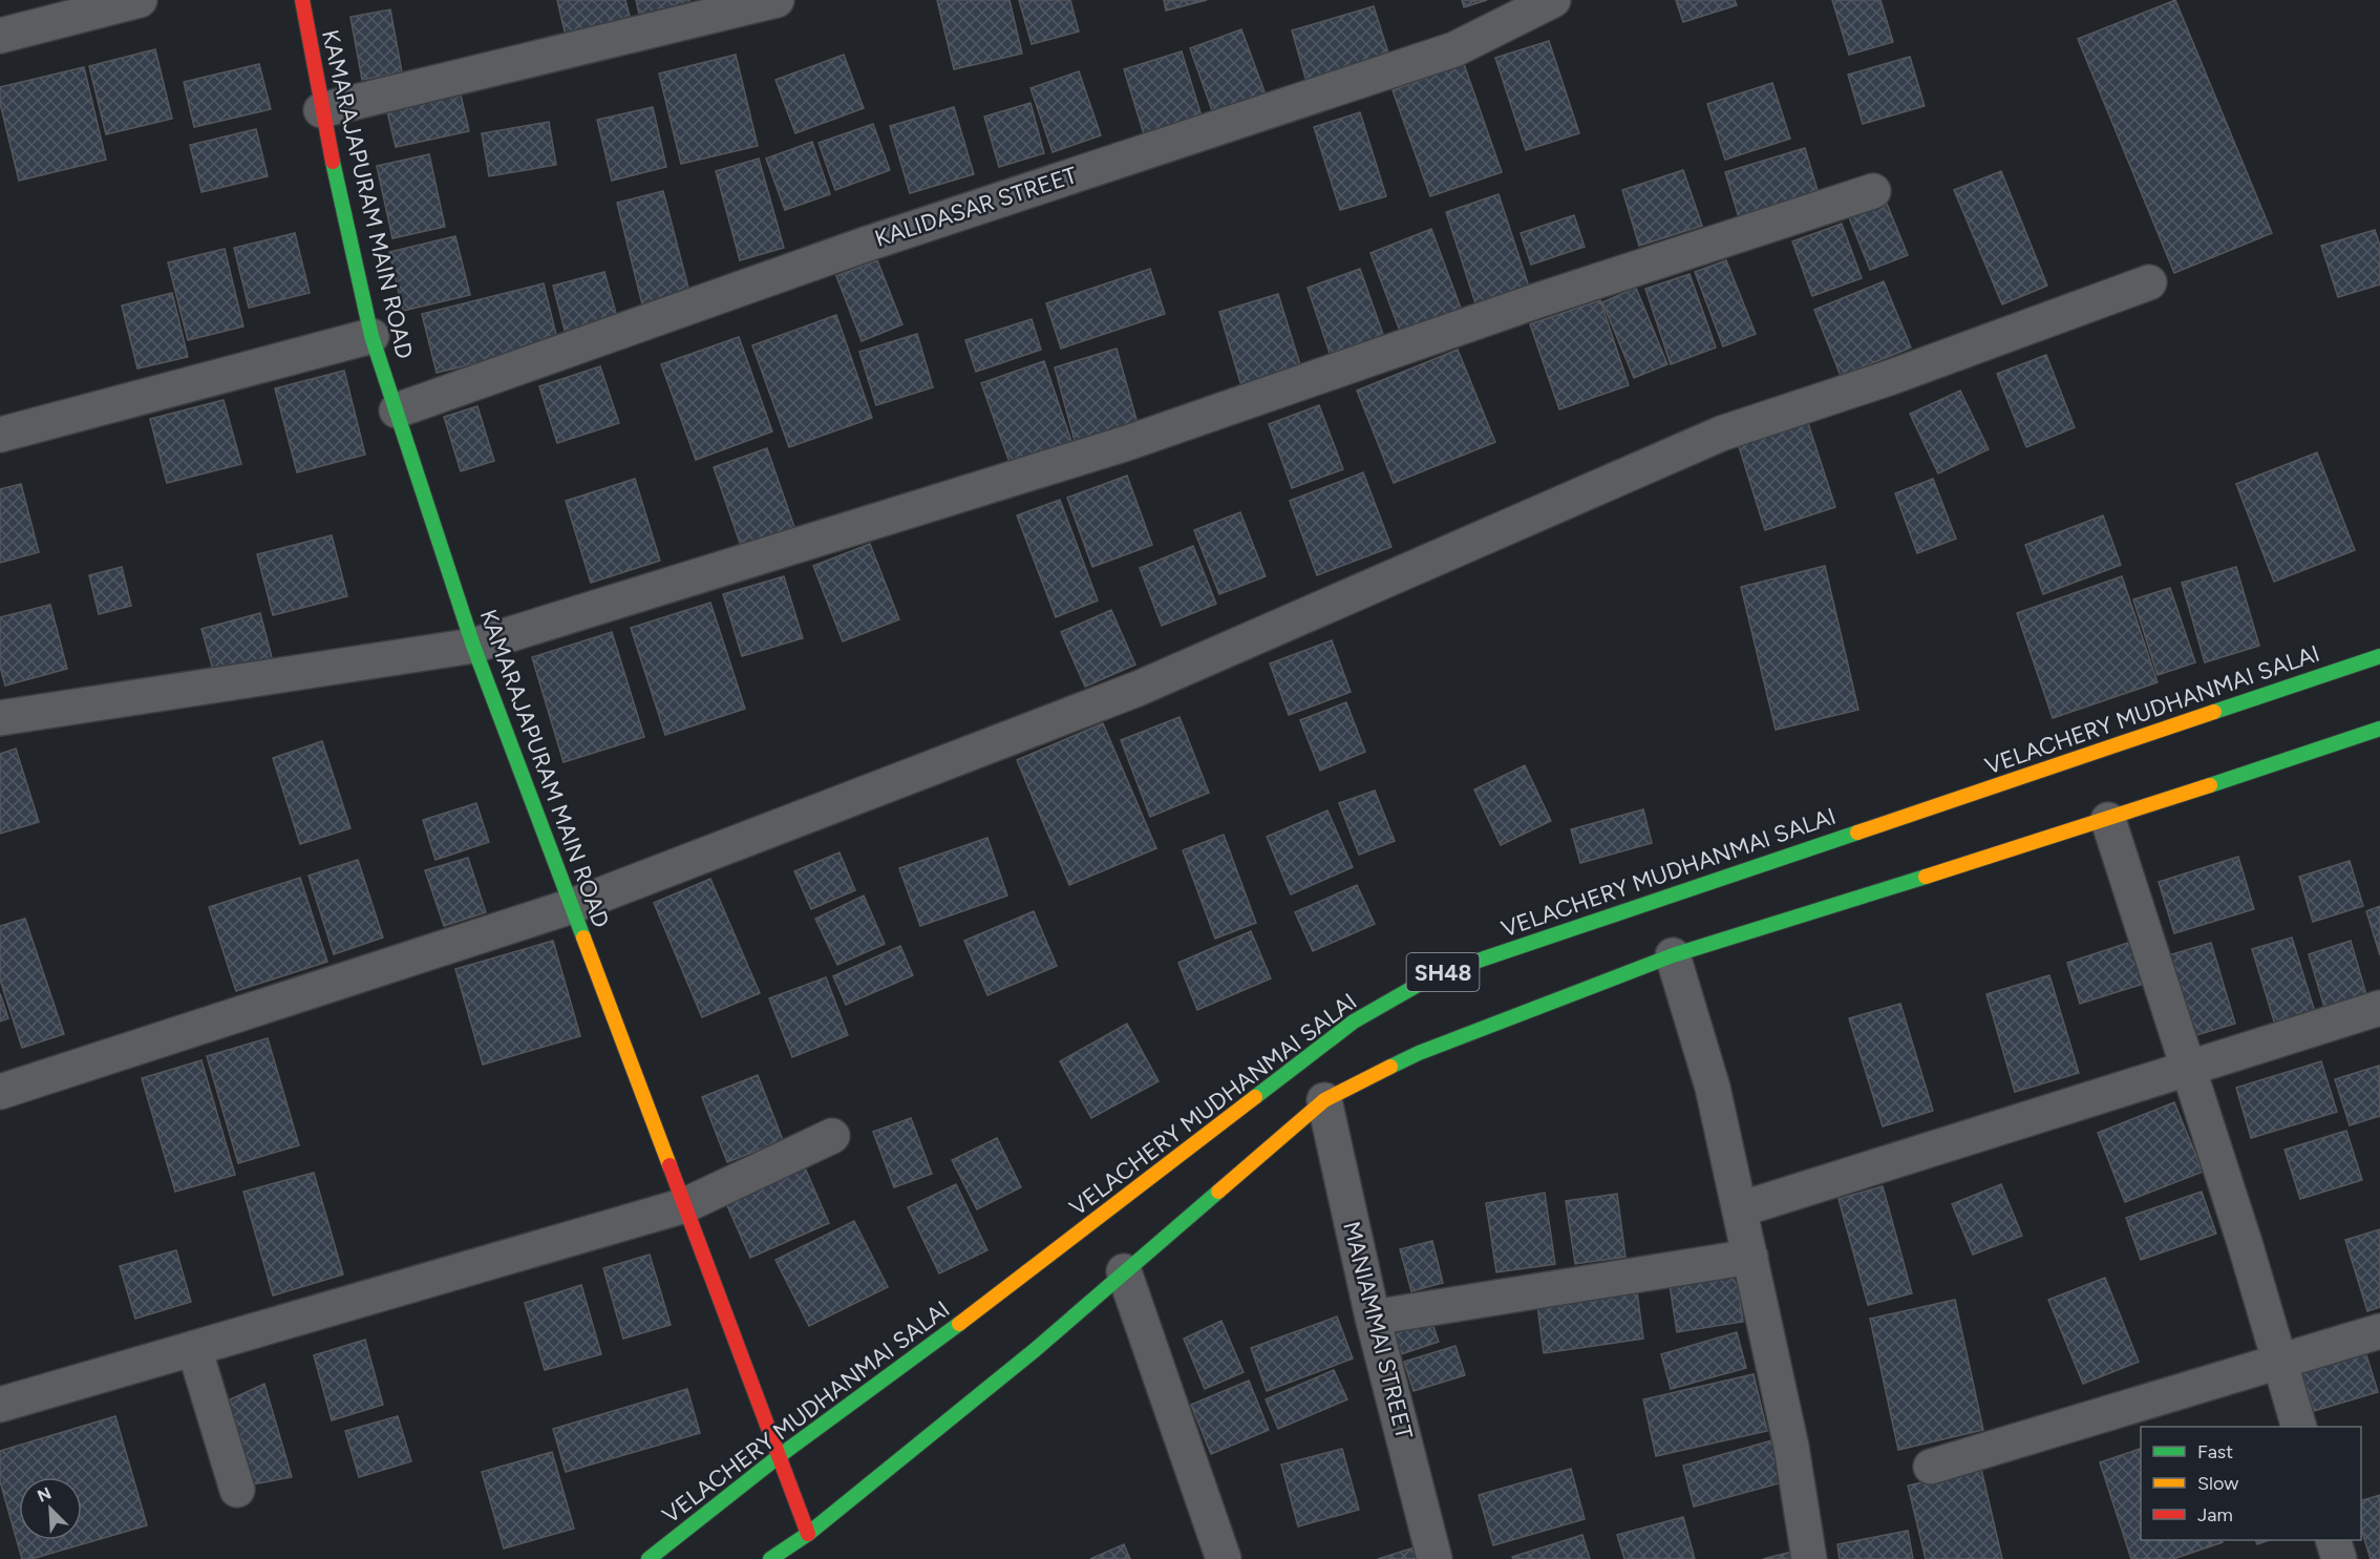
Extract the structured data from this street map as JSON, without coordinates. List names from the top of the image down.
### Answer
{
  "streets": {
    "main road": ["KAMARAJAPURAM MAIN ROAD", "VELACHERY MUDHANMAI SALAI", "SH48"],
    "street": ["KALIDASAR STREET", "MANIAMMAI STREET"]
  },
  "crossings": [
    ["KAMARAJAPURAM MAIN ROAD", "KALIDASAR STREET"],
    ["KAMARAJAPURAM MAIN ROAD", "VELACHERY MUDHANMAI SALAI"]
  ],
  "legend": ["Fast", "Slow", "Jam"],
  "north": "top left"
}
